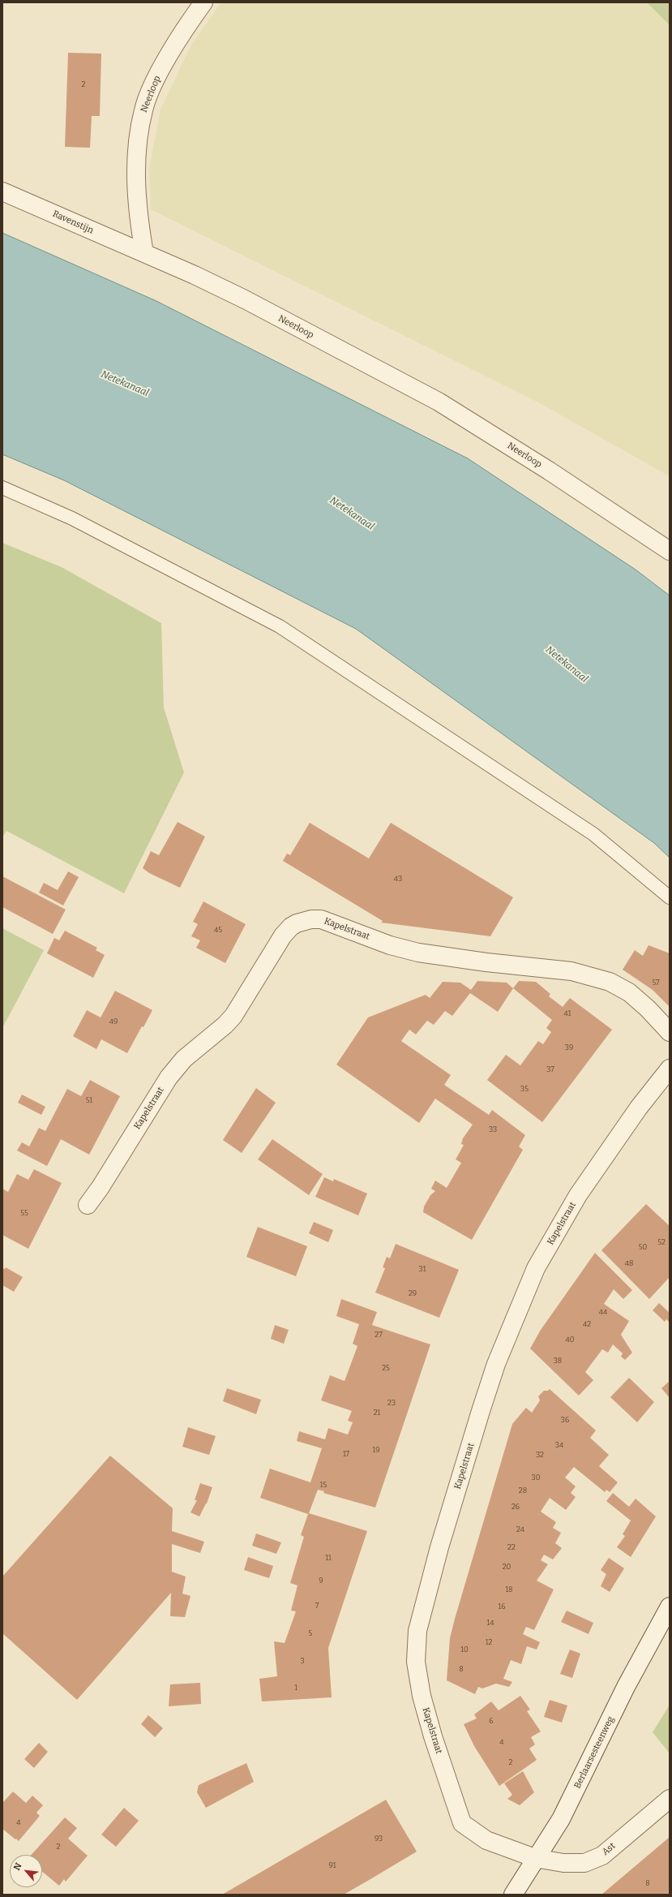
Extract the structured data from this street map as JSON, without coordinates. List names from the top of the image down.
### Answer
{
  "streets": {
    "street": [
      "Neerloop",
      "Ravenstijn",
      "Kapelstraat",
      "Berlaarsesteenweg",
      "Ast"
    ]
  },
  "crossings": [
    ["Neerloop", "Ravenstijn"],
    ["Kapelstraat", "Berlaarsesteenweg"],
    ["Kapelstraat", "Ast"],
    ["Berlaarsesteenweg", "Ast"]
  ],
  "water": ["Netekanaal"],
  "house_numbers": [
    "2",
    "43",
    "45",
    "57",
    "41",
    "49",
    "39",
    "37",
    "35",
    "51",
    "33",
    "55",
    "52",
    "50",
    "48",
    "31",
    "29",
    "44",
    "42",
    "27",
    "40",
    "38",
    "25",
    "23",
    "21",
    "36",
    "34",
    "19",
    "17",
    "32",
    "30",
    "15",
    "28",
    "26",
    "24",
    "22",
    "11",
    "20",
    "9",
    "18",
    "7",
    "16",
    "14",
    "5",
    "12",
    "10",
    "3",
    "8",
    "1",
    "6",
    "4",
    "2",
    "4",
    "93",
    "2",
    "91",
    "8"
  ],
  "north": "top left"
}
